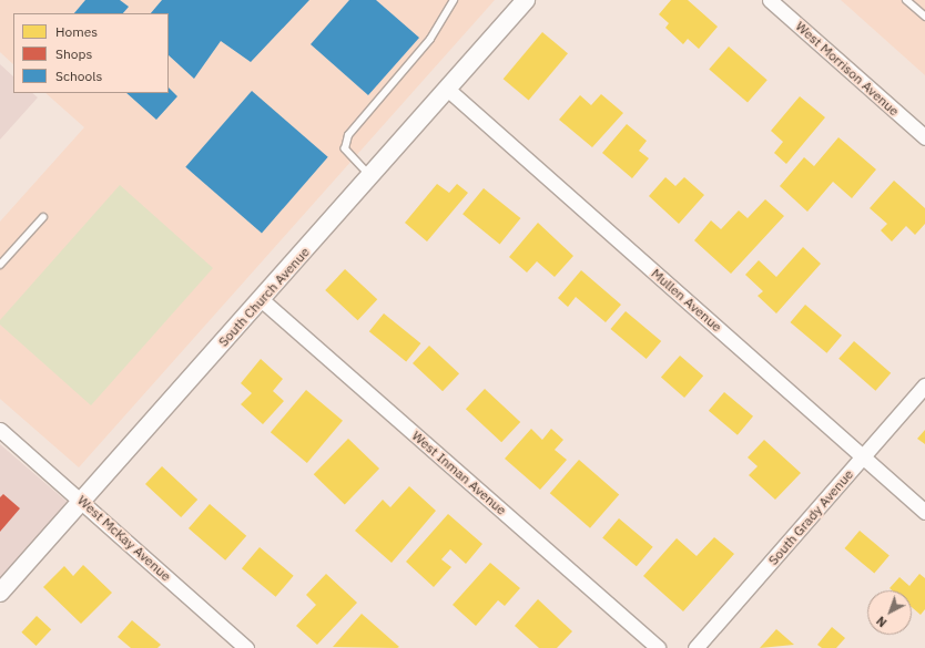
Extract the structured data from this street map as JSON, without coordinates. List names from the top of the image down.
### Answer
{
  "streets": {
    "street": [
      "West Morrison Avenue",
      "South Church Avenue",
      "Mullen Avenue",
      "West Inman Avenue",
      "South Grady Avenue",
      "West McKay Avenue"
    ]
  },
  "crossings": [
    ["South Church Avenue", "Mullen Avenue"],
    ["South Church Avenue", "West Inman Avenue"],
    ["South Church Avenue", "West McKay Avenue"],
    ["Mullen Avenue", "South Grady Avenue"]
  ],
  "legend": ["Homes", "Shops", "Schools"],
  "north": "bottom left"
}
